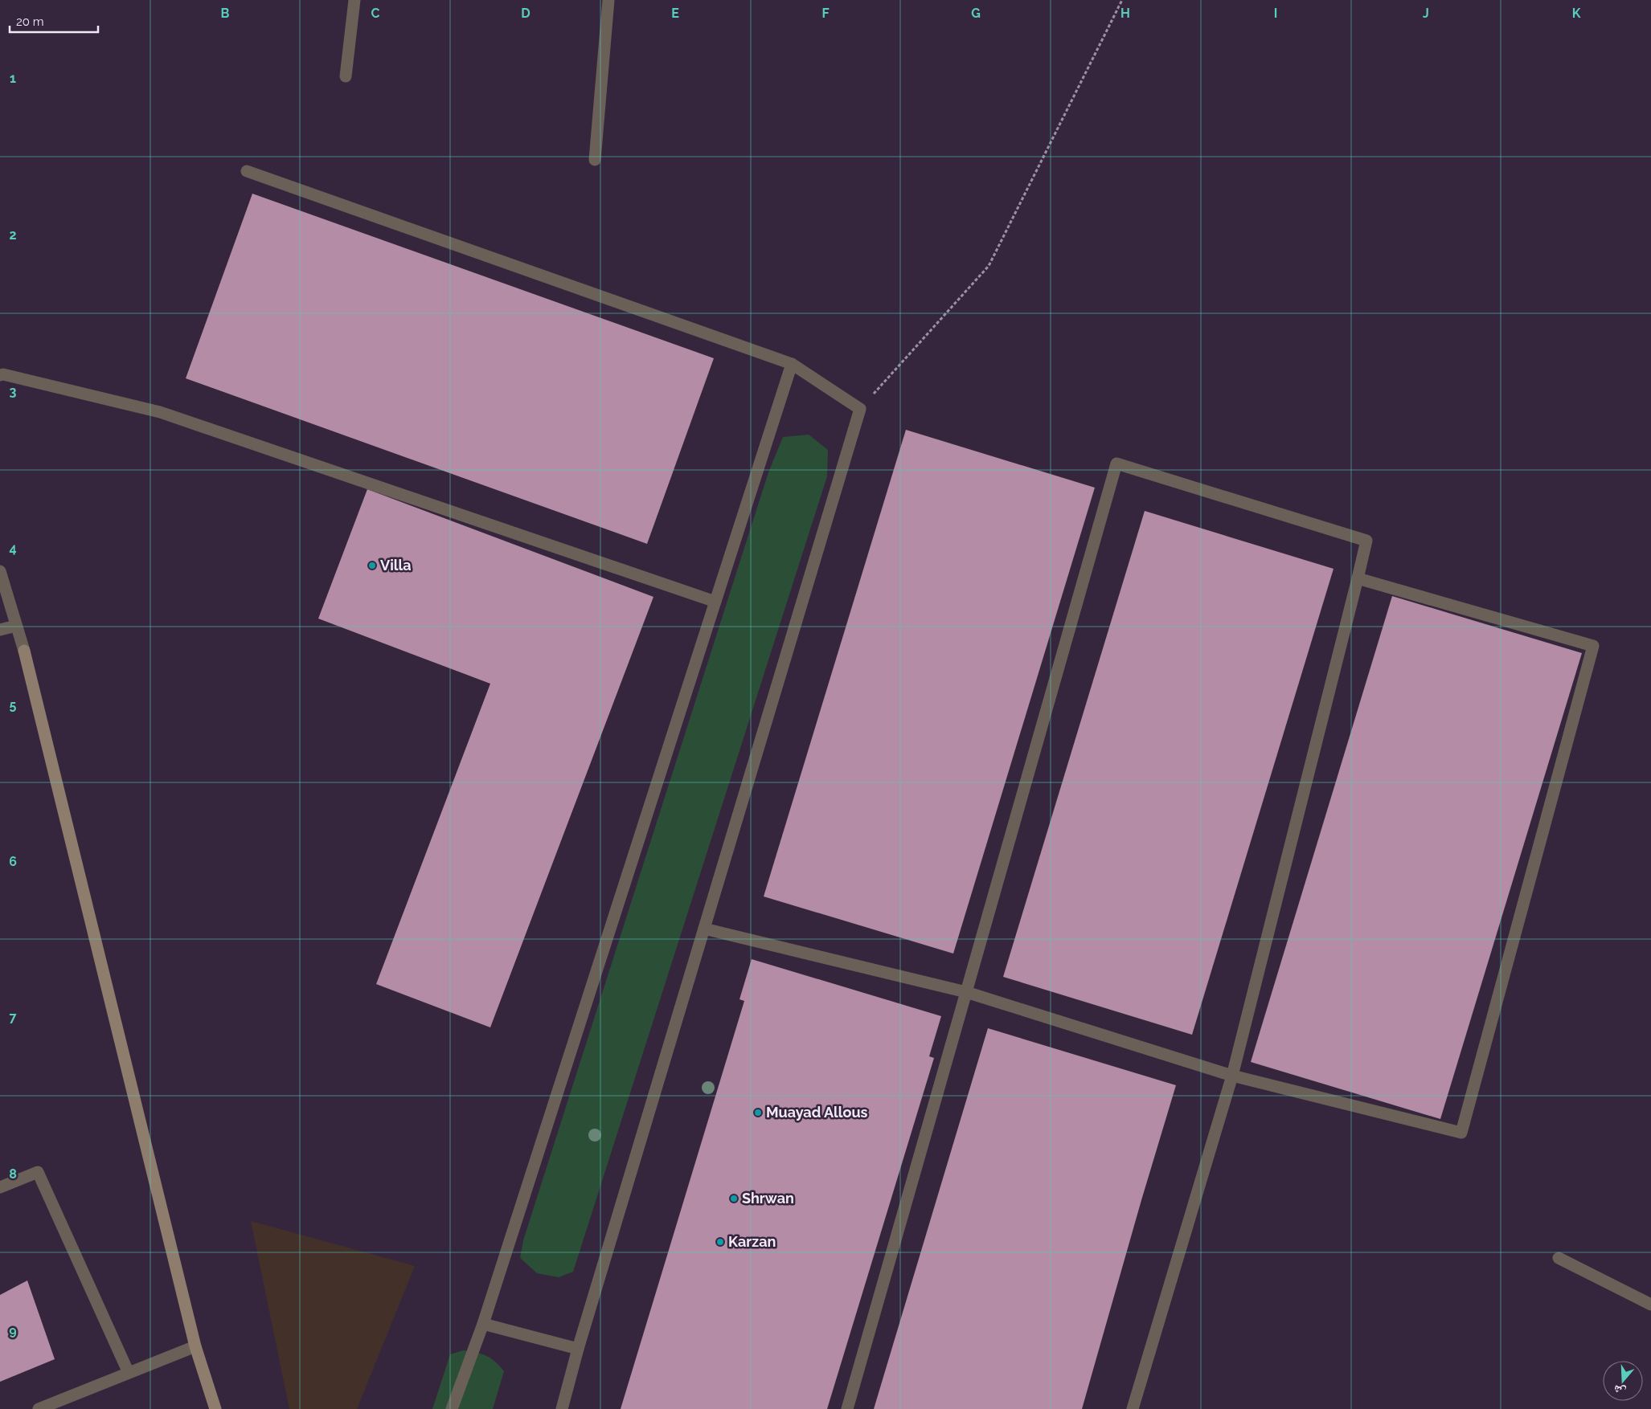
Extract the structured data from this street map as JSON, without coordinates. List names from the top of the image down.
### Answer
{
  "places": [
    "Villa",
    "Muayad Allous",
    "Shrwan",
    "Karzan"
  ],
  "scale_bar": "20 m",
  "north": "bottom",
  "grid": {
    "columns": [
      "B",
      "C",
      "D",
      "E",
      "F",
      "G",
      "H",
      "I",
      "J",
      "K"
    ],
    "rows": [
      "1",
      "2",
      "3",
      "4",
      "5",
      "6",
      "7",
      "8",
      "9"
    ]
  }
}
